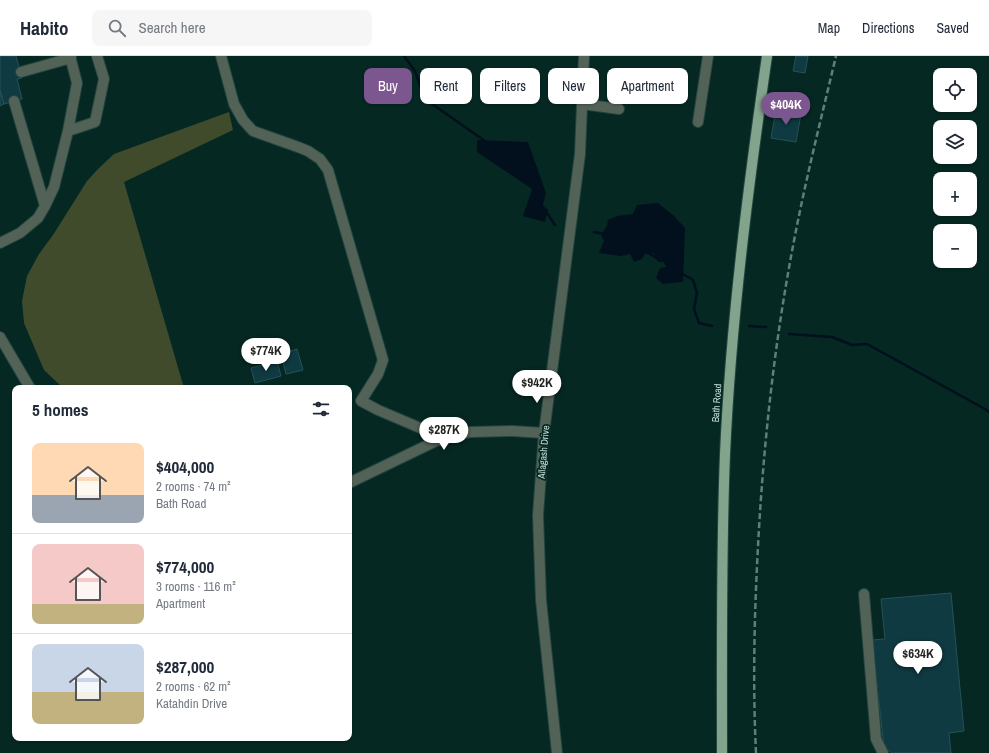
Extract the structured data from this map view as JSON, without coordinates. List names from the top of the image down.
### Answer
{
  "streets": {
    "main road": ["Bath Road"],
    "street": ["Allagash Drive"]
  },
  "page": {
    "header": "Habito",
    "search": "Search here",
    "nav": ["Map", "Directions", "Saved"],
    "map_buttons": ["+", "−"],
    "chip": [
      "Buy",
      "Rent",
      "Filters",
      "New",
      "Apartment"
    ],
    "price": [
      "$404K",
      "$774K",
      "$942K",
      "$287K",
      "$634K"
    ],
    "heading": "5 homes",
    "list": [
      {
        "name": "$404,000",
        "note": "2 rooms · 74 m² · Bath Road"
      },
      {
        "name": "$774,000",
        "note": "3 rooms · 116 m² · Apartment"
      },
      {
        "name": "$287,000",
        "note": "2 rooms · 62 m² · Katahdin Drive"
      }
    ]
  }
}
